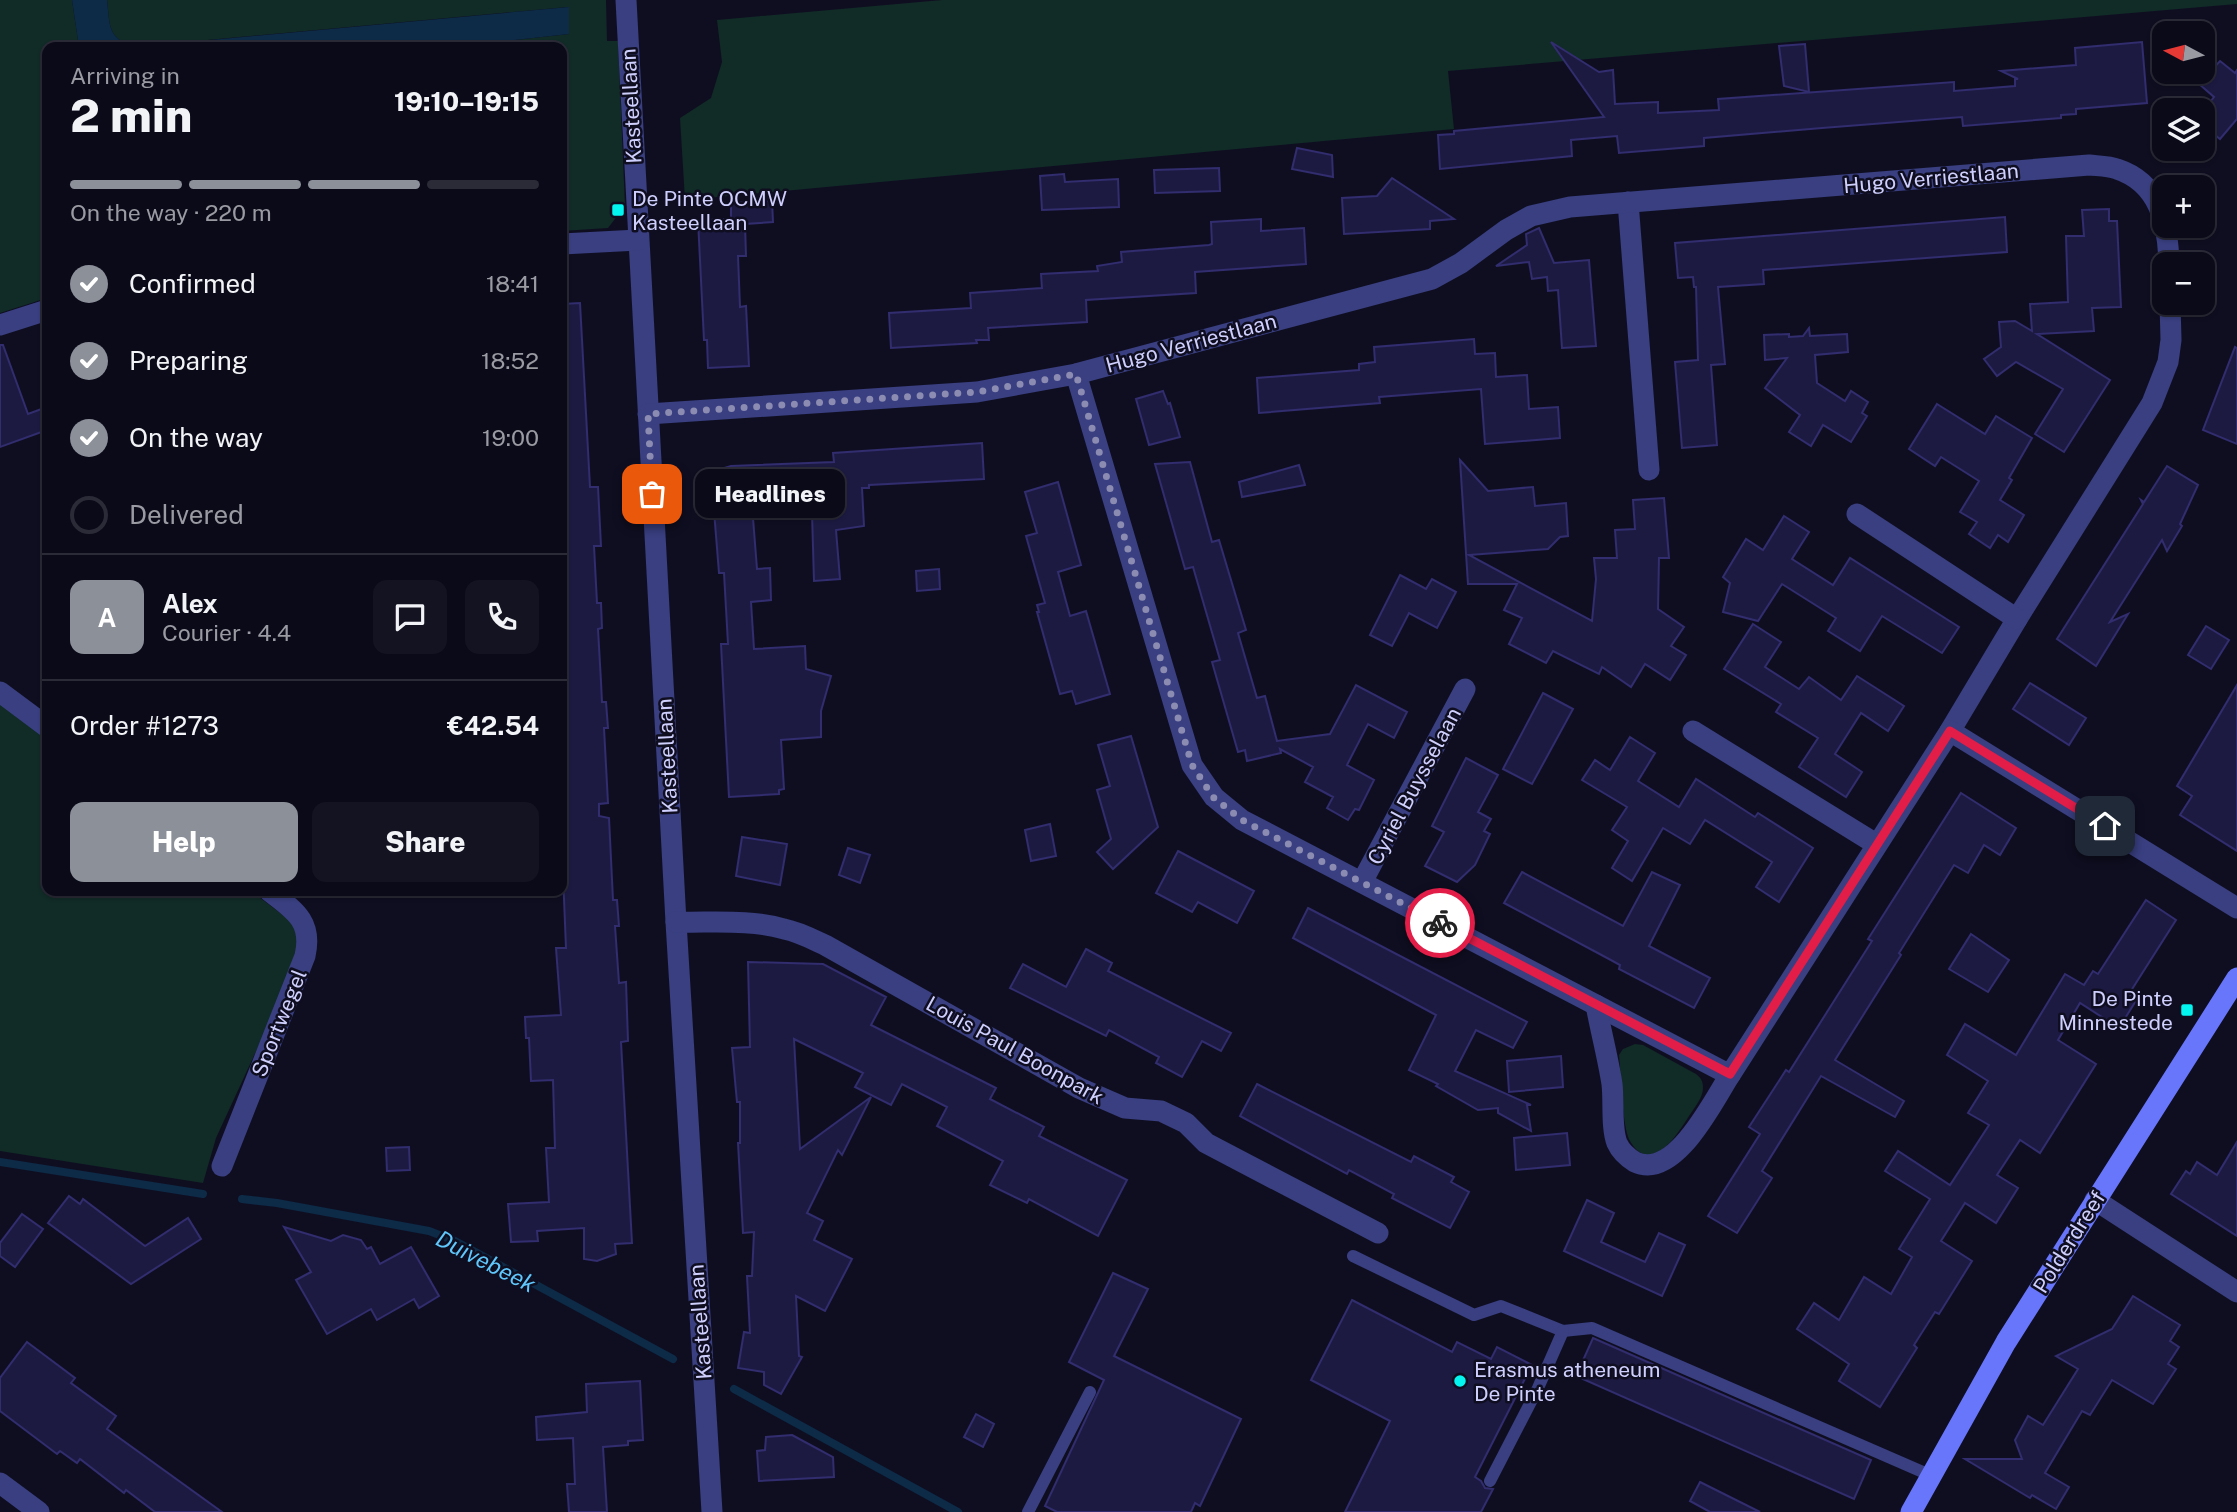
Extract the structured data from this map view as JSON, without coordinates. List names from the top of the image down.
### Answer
{
  "streets": {
    "street": [
      "Kasteellaan",
      "Hugo Verriestlaan",
      "Cyriel Buysselaan",
      "Sportwegel",
      "Louis Paul Boonpark",
      "Polderdreef"
    ]
  },
  "crossings": [
    ["Kasteellaan", "Hugo Verriestlaan"],
    ["Kasteellaan", "Louis Paul Boonpark"],
    ["Hugo Verriestlaan", "Cyriel Buysselaan"]
  ],
  "water": ["Duivebeek"],
  "places": {
    "transit": ["De Pinte OCMW Kasteellaan", "De Pinte Minnestede"],
    "other": ["Headlines", "Erasmus atheneum De Pinte"]
  },
  "north": "left",
  "page": {
    "map_buttons": ["+", "−"],
    "heading": ["2 min", "Arriving in", "19:10–19:15"],
    "panel": [
      "Alex",
      "Courier · 4.4",
      "Order #1273",
      "€42.54"
    ],
    "bar": "On the way · 220 m",
    "list": [
      ["Confirmed", "18:41"],
      ["Preparing", "18:52"],
      ["On the way", "19:00"],
      "Delivered"
    ],
    "bubble": "Headlines",
    "round": "A",
    "buttons": ["Help", "Share"]
  }
}
